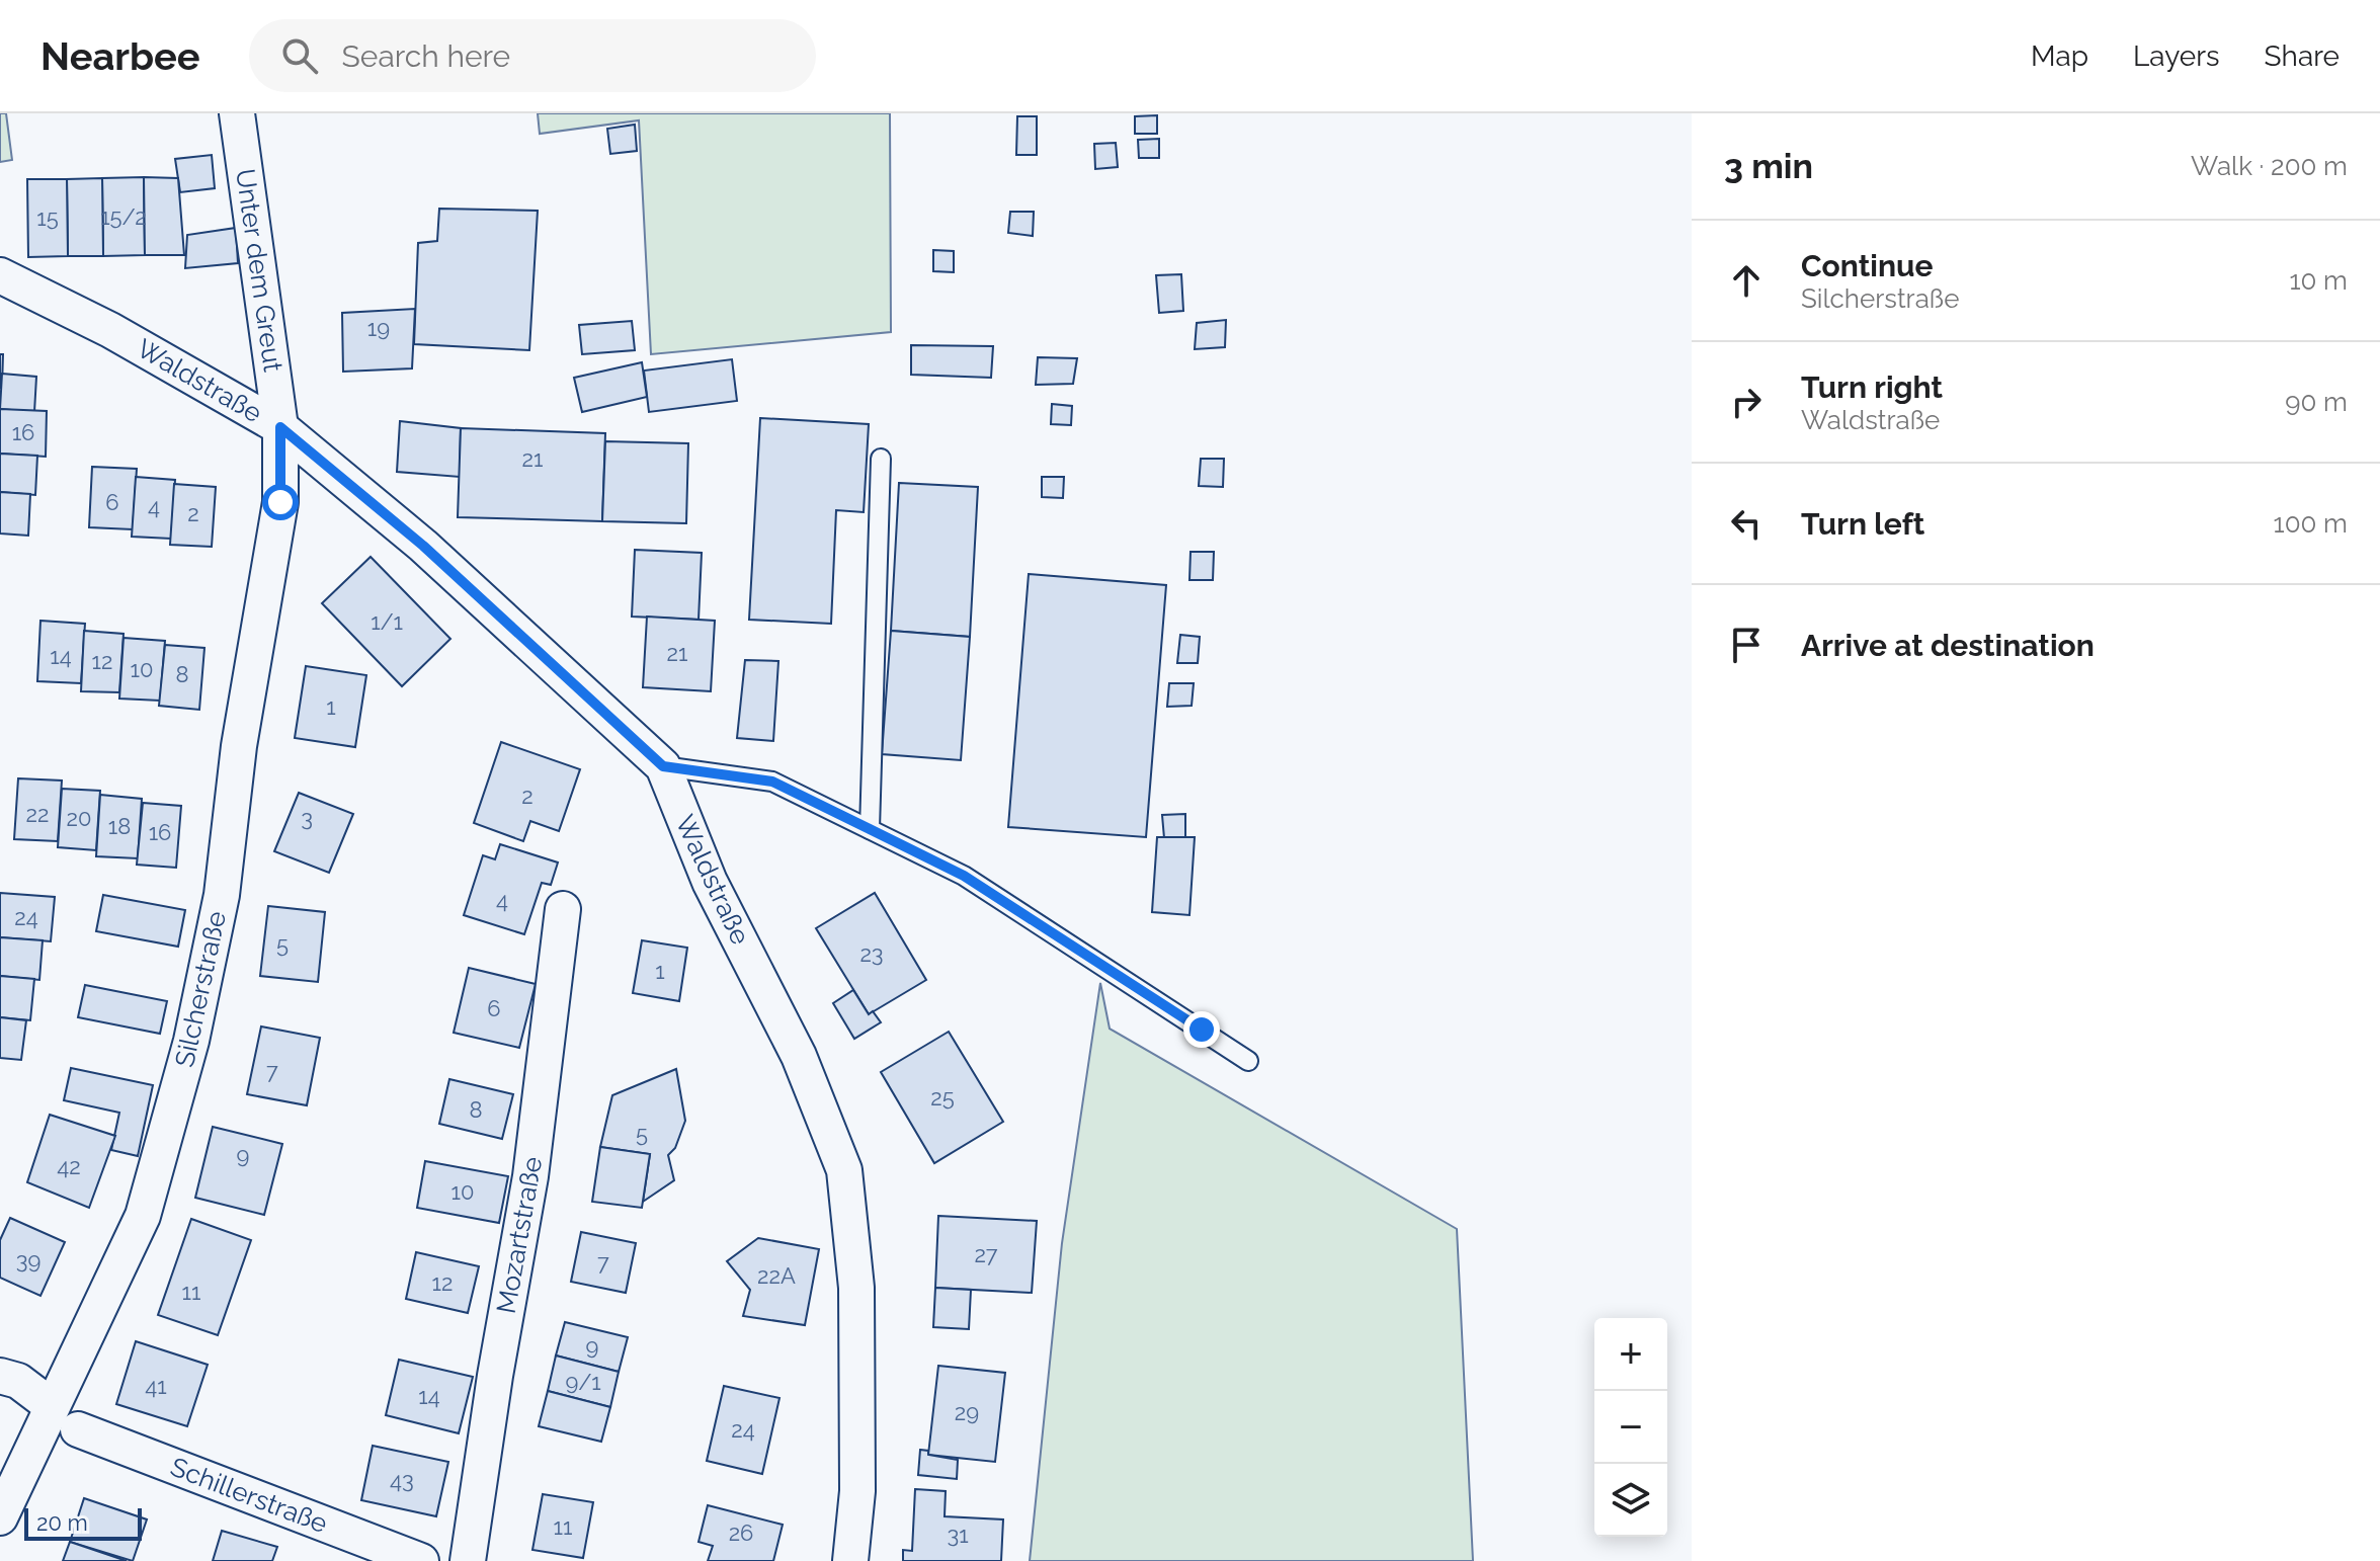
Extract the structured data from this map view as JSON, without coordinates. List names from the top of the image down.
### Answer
{
  "streets": {
    "street": [
      "Unter dem Greut",
      "Waldstraße",
      "Silcherstraße",
      "Mozartstraße",
      "Schillerstraße"
    ]
  },
  "crossings": [
    ["Unter dem Greut", "Waldstraße"],
    ["Unter dem Greut", "Silcherstraße"],
    ["Waldstraße", "Silcherstraße"]
  ],
  "house_numbers": [
    "15/2",
    "15",
    "19",
    "16",
    "21",
    "6",
    "4",
    "2",
    "1/1",
    "21",
    "14",
    "12",
    "10",
    "8",
    "1",
    "2",
    "22",
    "20",
    "3",
    "18",
    "16",
    "4",
    "24",
    "5",
    "23",
    "1",
    "6",
    "7",
    "25",
    "8",
    "5",
    "9",
    "42",
    "10",
    "27",
    "39",
    "7",
    "22A",
    "12",
    "11",
    "9",
    "9/1",
    "41",
    "14",
    "29",
    "24",
    "43",
    "11",
    "26",
    "31"
  ],
  "scale_bar": "20 m",
  "page": {
    "header": "Nearbee",
    "search": "Search here",
    "nav": ["Map", "Layers", "Share"],
    "heading": ["3 min", "Walk · 200 m"],
    "list": [
      ["Continue", "Silcherstraße", "10 m"],
      ["Turn right", "Waldstraße", "90 m"],
      ["Turn left", "100 m"],
      "Arrive at destination"
    ],
    "map_buttons": ["+", "−"],
    "scale": "20 m"
  }
}
